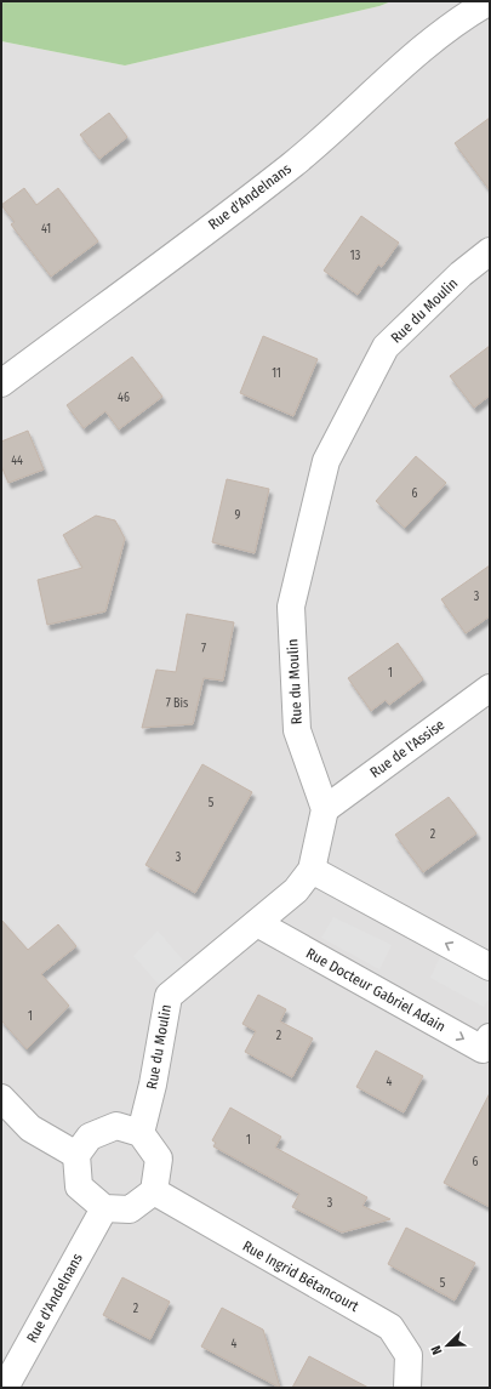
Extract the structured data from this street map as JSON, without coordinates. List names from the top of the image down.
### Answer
{
  "streets": {
    "street": [
      "Rue d'Andelnans",
      "Rue du Moulin",
      "Rue de l'Assise",
      "Rue Docteur Gabriel Adain",
      "Rue Ingrid Bétancourt"
    ]
  },
  "crossings": [
    ["Rue d'Andelnans", "Rue du Moulin"],
    ["Rue d'Andelnans", "Rue Ingrid Bétancourt"],
    ["Rue du Moulin", "Rue de l'Assise"],
    ["Rue du Moulin", "Rue Docteur Gabriel Adain"],
    ["Rue du Moulin", "Rue Ingrid Bétancourt"]
  ],
  "one_way": ["Rue Docteur Gabriel Adain"],
  "house_numbers": [
    "41",
    "13",
    "11",
    "46",
    "44",
    "6",
    "9",
    "3",
    "7",
    "1",
    "7 Bis",
    "5",
    "2",
    "3",
    "1",
    "2",
    "4",
    "1",
    "6",
    "3",
    "5",
    "2",
    "4"
  ],
  "north": "bottom left"
}
